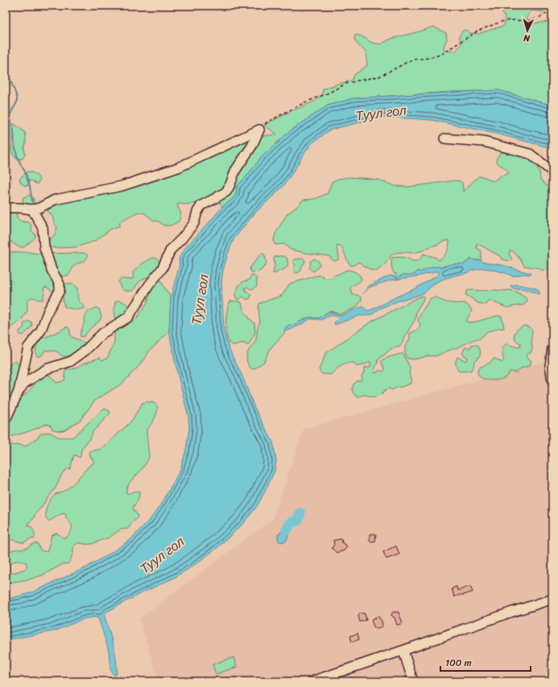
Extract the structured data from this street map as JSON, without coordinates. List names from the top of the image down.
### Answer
{
  "water": ["Туул гол"],
  "scale_bar": "100 m",
  "north": "bottom"
}
